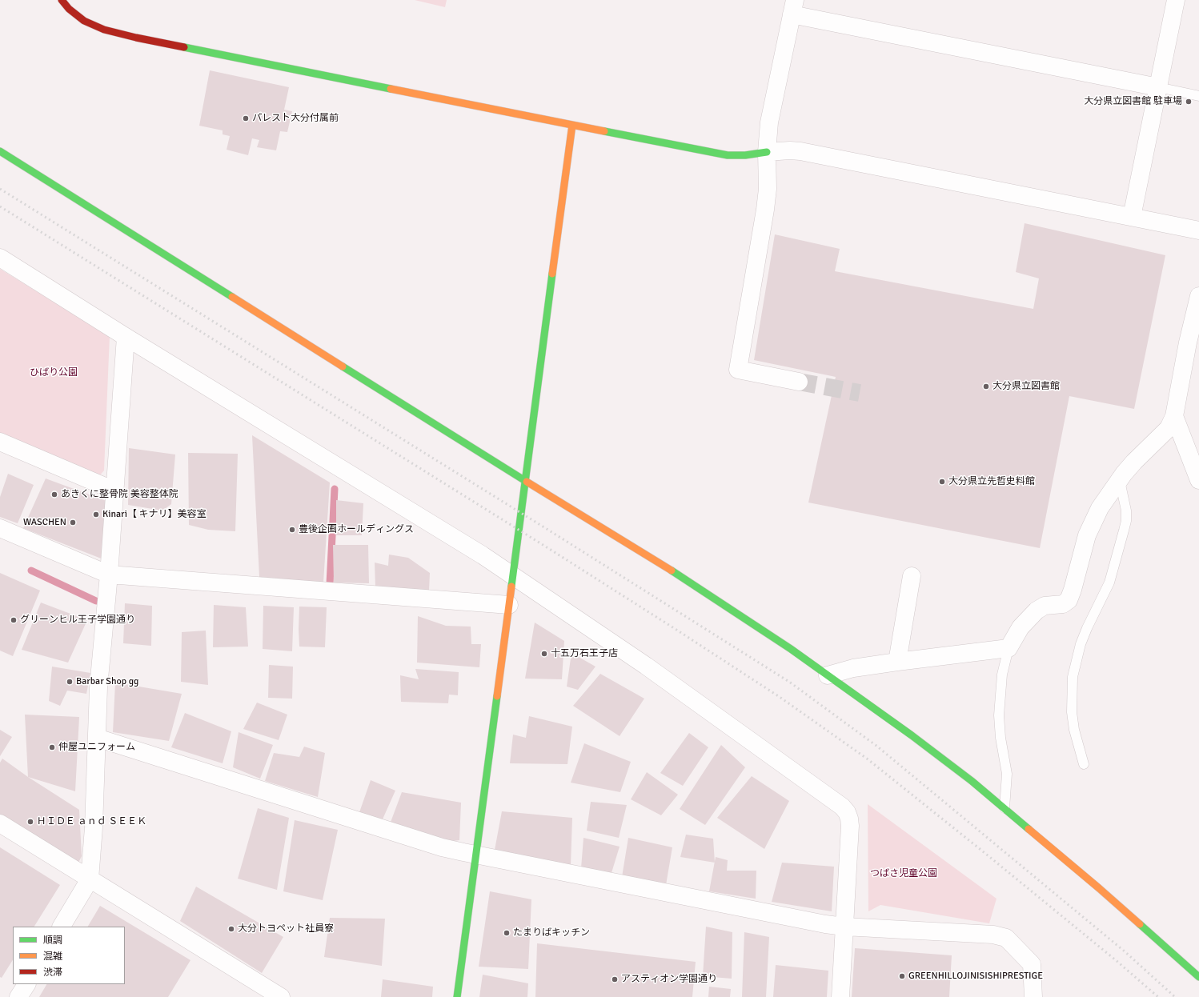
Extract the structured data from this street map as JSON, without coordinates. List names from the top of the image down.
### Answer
{
  "parks": ["ひばり公園", "つばさ児童公園"],
  "places": [
    "大分県立図書館 駐車場",
    "パレスト大分付属前",
    "大分県立図書館",
    "大分県立先哲史料館",
    "あきくに整骨院 美容整体院",
    "Kinari【 キナリ】美容室",
    "WASCHEN",
    "豊後企画ホールディングス",
    "グリーンヒル王子学園通り",
    "十五万石王子店",
    "Barbar Shop gg",
    "仲屋ユニフォーム",
    "ＨＩＤＥ ａｎｄ ＳＥＥＫ",
    "大分トヨペット社員寮",
    "たまりばキッチン",
    "GREENHILLOJINISISHIPRESTIGE",
    "アスティオン学園通り"
  ],
  "legend": ["順調", "混雑", "渋滞"]
}
